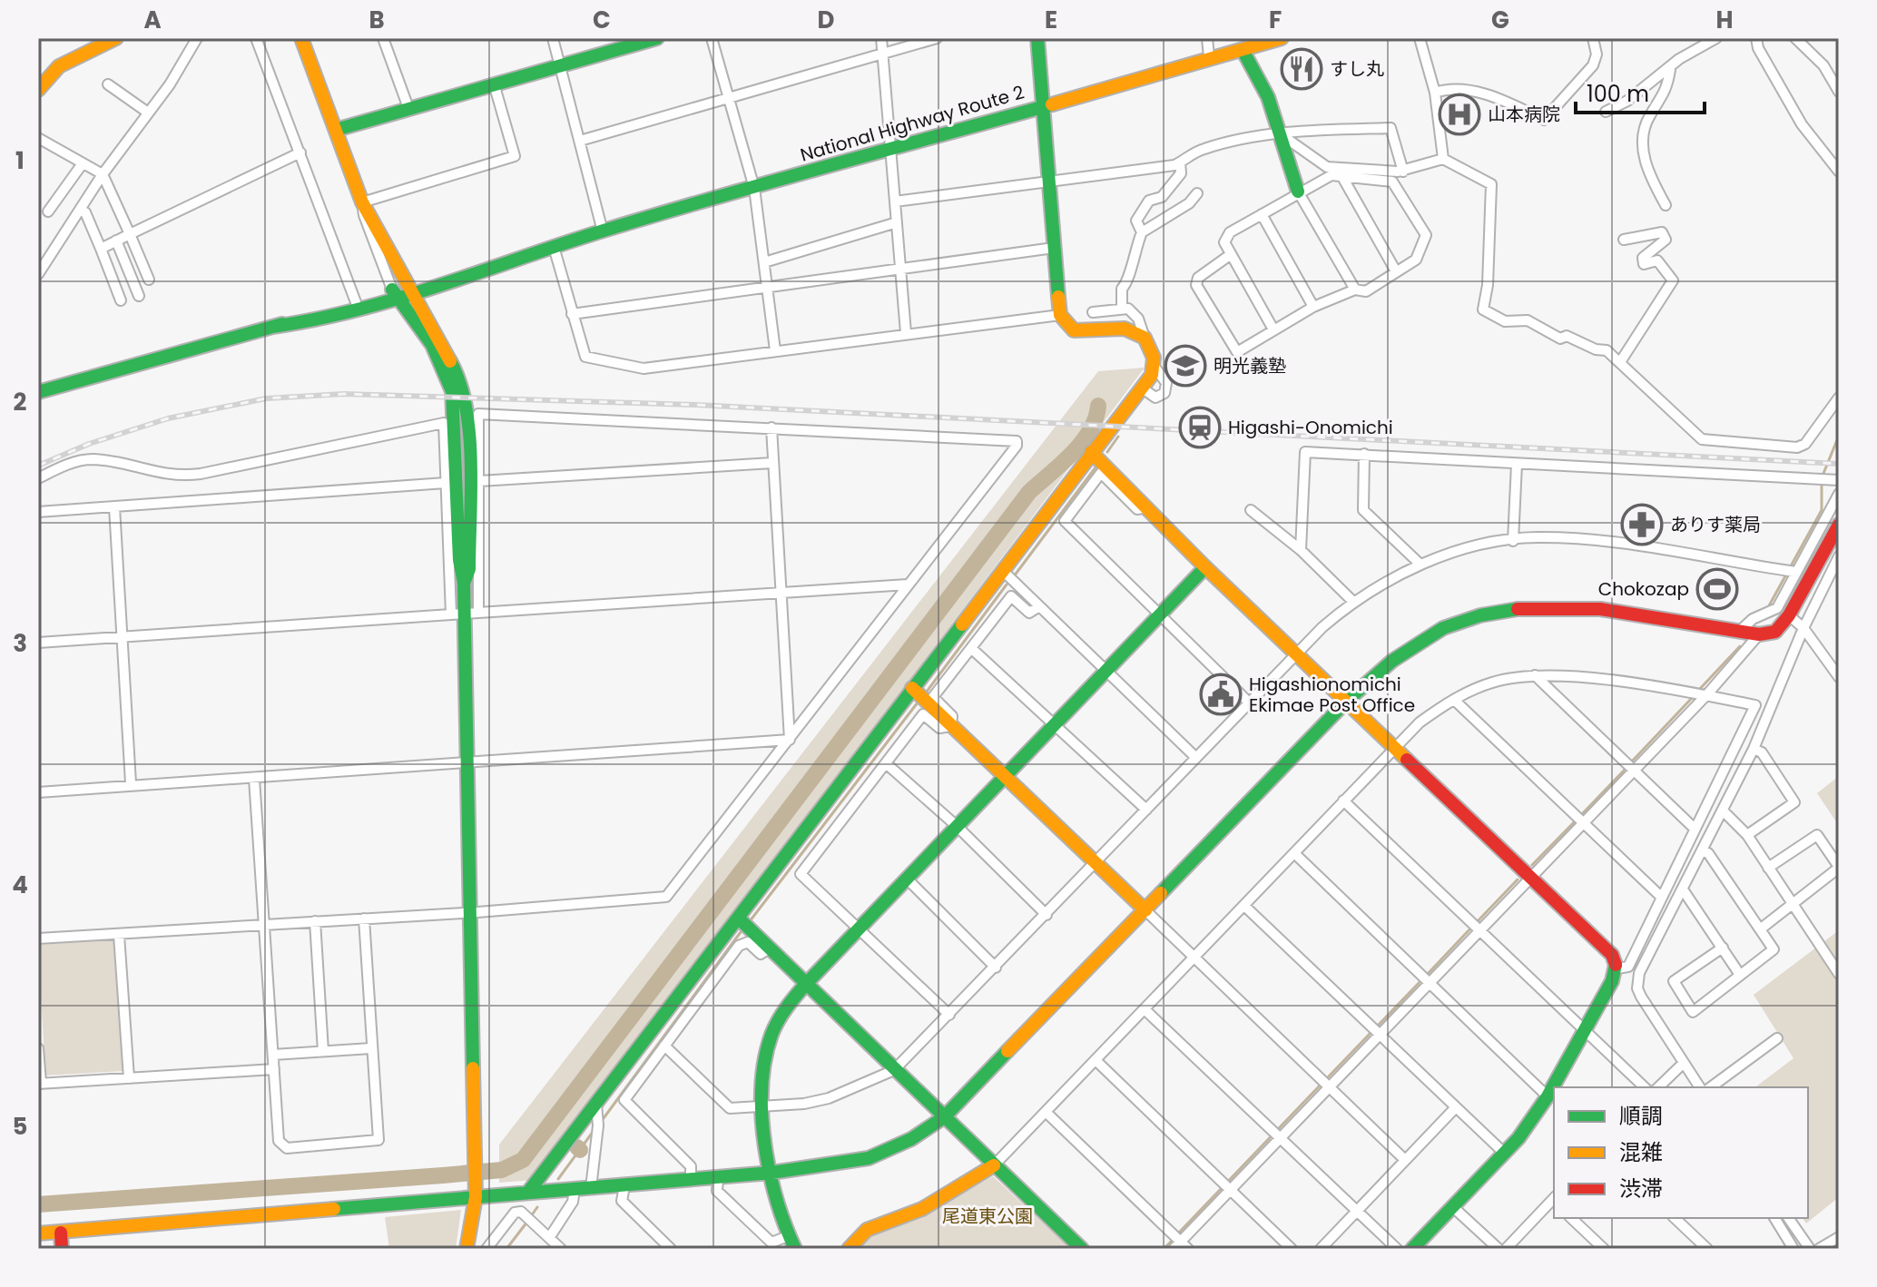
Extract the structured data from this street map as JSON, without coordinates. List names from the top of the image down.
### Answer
{
  "streets": {
    "main road": ["National Highway Route 2"]
  },
  "parks": ["尾道東公園"],
  "places": {
    "restaurant": ["すし丸"],
    "hospital": ["山本病院"],
    "school or university": ["明光義塾"],
    "station": ["Higashi-Onomichi"],
    "pharmacy": ["ありす薬局"],
    "sports": ["Chokozap"],
    "public building": ["Higashionomichi Ekimae Post Office"]
  },
  "legend": ["順調", "混雑", "渋滞"],
  "scale_bar": "100 m",
  "grid": {
    "columns": [
      "A",
      "B",
      "C",
      "D",
      "E",
      "F",
      "G",
      "H"
    ],
    "rows": [
      "1",
      "2",
      "3",
      "4",
      "5"
    ]
  }
}
